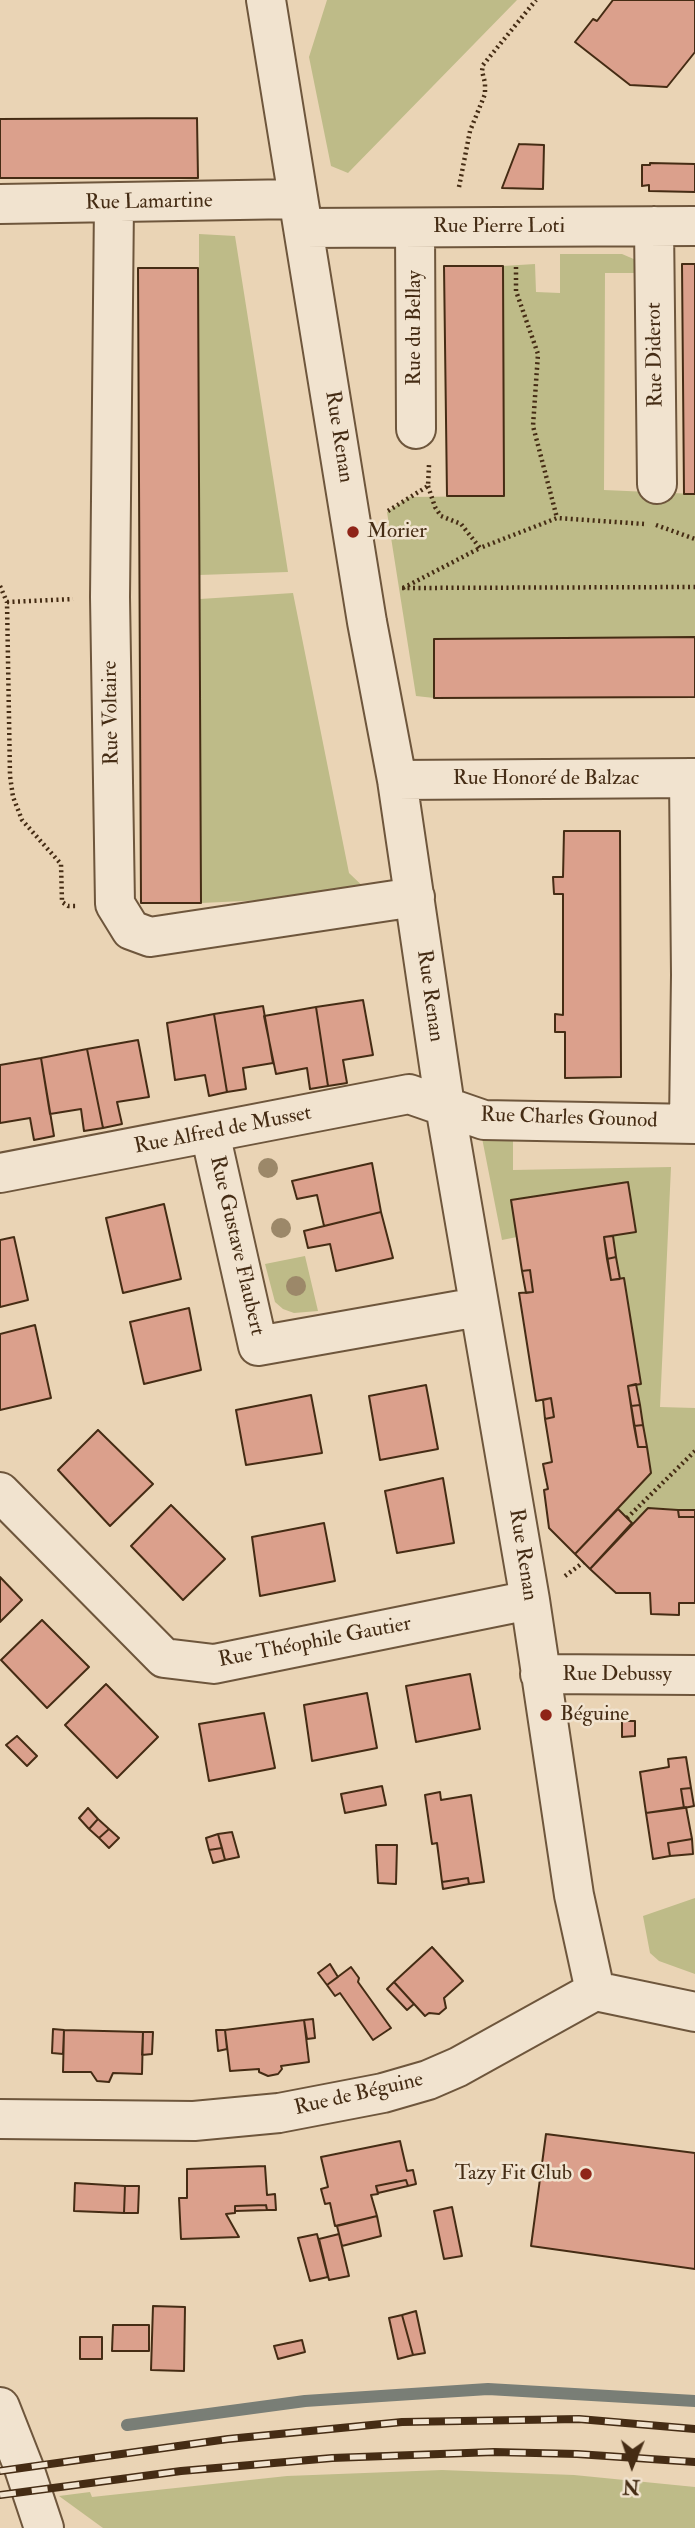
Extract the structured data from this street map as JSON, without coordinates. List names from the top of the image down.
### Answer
{
  "streets": {
    "street": [
      "Rue Lamartine",
      "Rue Pierre Loti",
      "Rue du Bellay",
      "Rue Diderot",
      "Rue Renan",
      "Rue Voltaire",
      "Rue Honoré de Balzac",
      "Rue Charles Gounod",
      "Rue Alfred de Musset",
      "Rue Gustave Flaubert",
      "Rue Théophile Gautier",
      "Rue Debussy",
      "Rue de Béguine"
    ]
  },
  "crossings": [
    ["Rue Lamartine", "Rue Pierre Loti"],
    ["Rue Lamartine", "Rue Renan"],
    ["Rue Lamartine", "Rue Voltaire"],
    ["Rue Pierre Loti", "Rue du Bellay"],
    ["Rue Pierre Loti", "Rue Diderot"],
    ["Rue Pierre Loti", "Rue Renan"],
    ["Rue Renan", "Rue Honoré de Balzac"],
    ["Rue Renan", "Rue Charles Gounod"],
    ["Rue Renan", "Rue Alfred de Musset"],
    ["Rue Renan", "Rue Gustave Flaubert"],
    ["Rue Renan", "Rue Théophile Gautier"],
    ["Rue Renan", "Rue Debussy"],
    ["Rue Renan", "Rue de Béguine"],
    ["Rue Charles Gounod", "Rue Alfred de Musset"],
    ["Rue Alfred de Musset", "Rue Gustave Flaubert"]
  ],
  "places": ["Morier", "Béguine", "Tazy Fit Club"],
  "north": "bottom"
}
